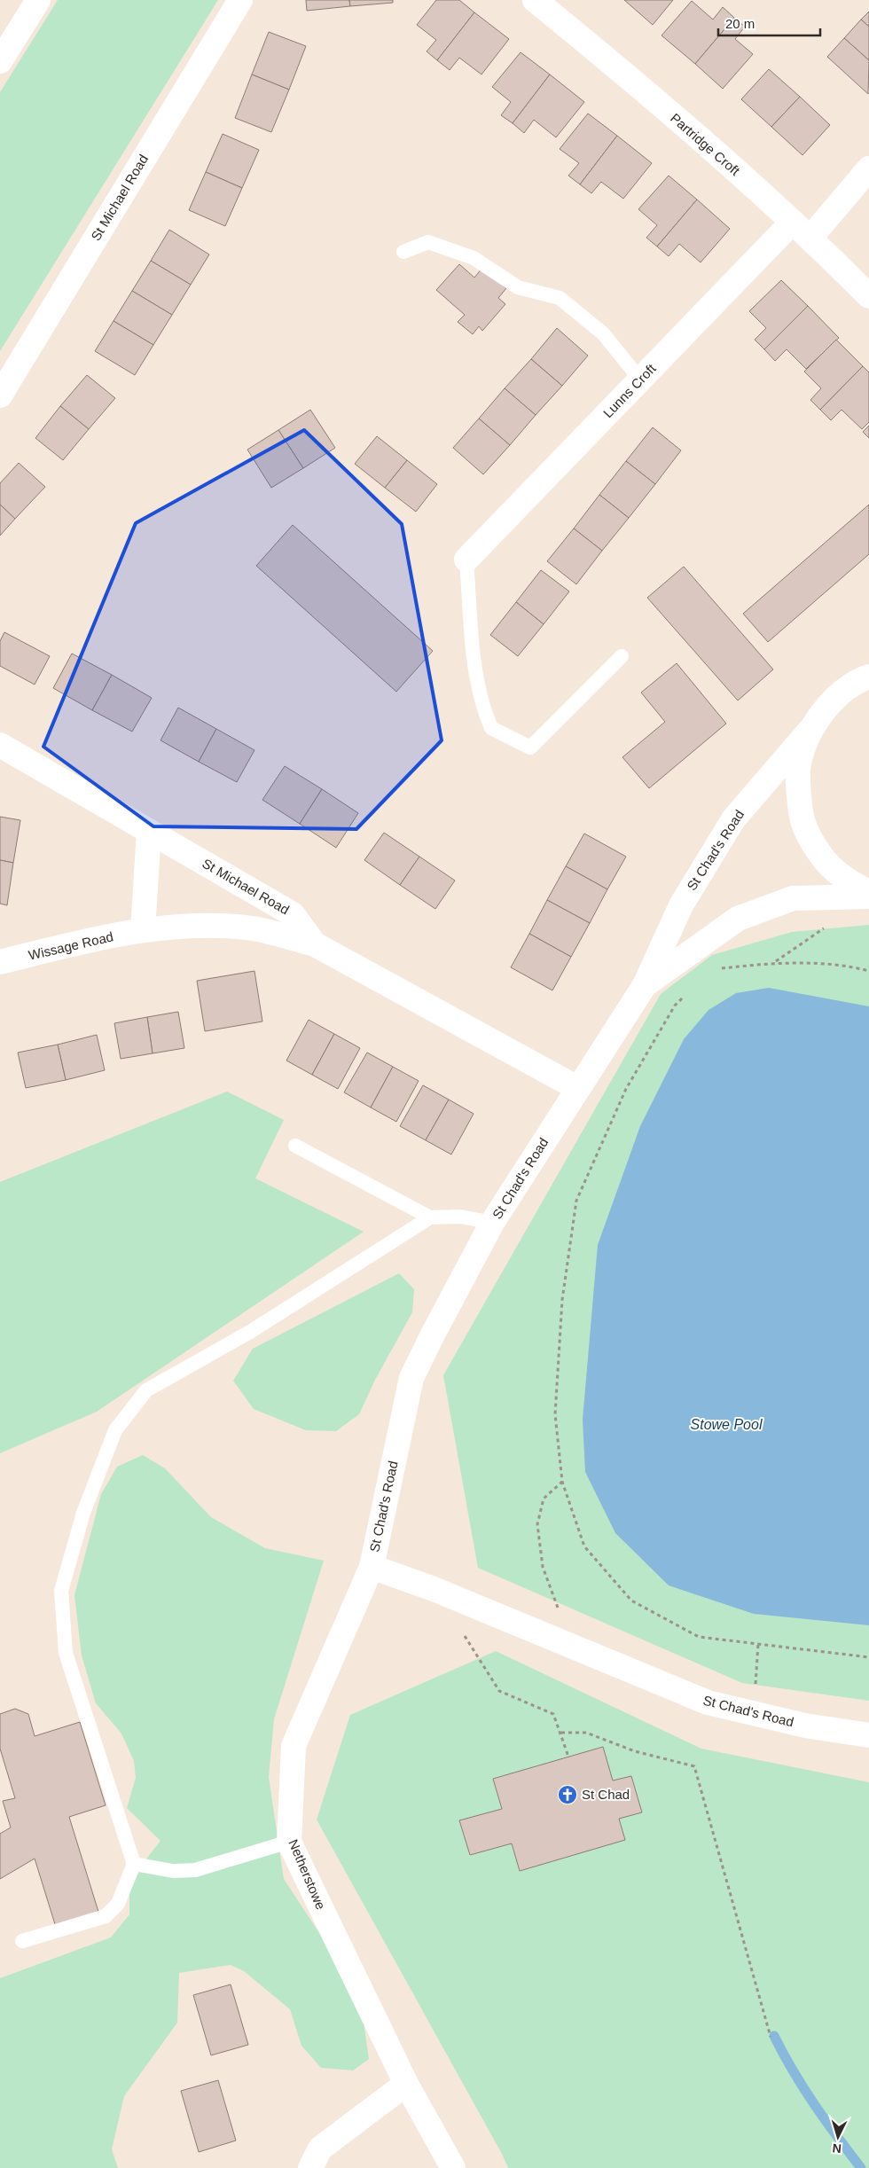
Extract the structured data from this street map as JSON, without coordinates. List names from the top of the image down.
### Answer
{
  "streets": {
    "street": [
      "Partridge Croft",
      "St Michael Road",
      "Lunns Croft",
      "St Chad's Road",
      "Wissage Road",
      "Netherstowe"
    ]
  },
  "crossings": [
    ["Partridge Croft", "Lunns Croft"],
    ["St Michael Road", "St Chad's Road"],
    ["St Michael Road", "Wissage Road"],
    ["St Chad's Road", "Netherstowe"]
  ],
  "water": ["Stowe Pool"],
  "places": {
    "church": ["St Chad"]
  },
  "scale_bar": "20 m",
  "north": "bottom"
}
